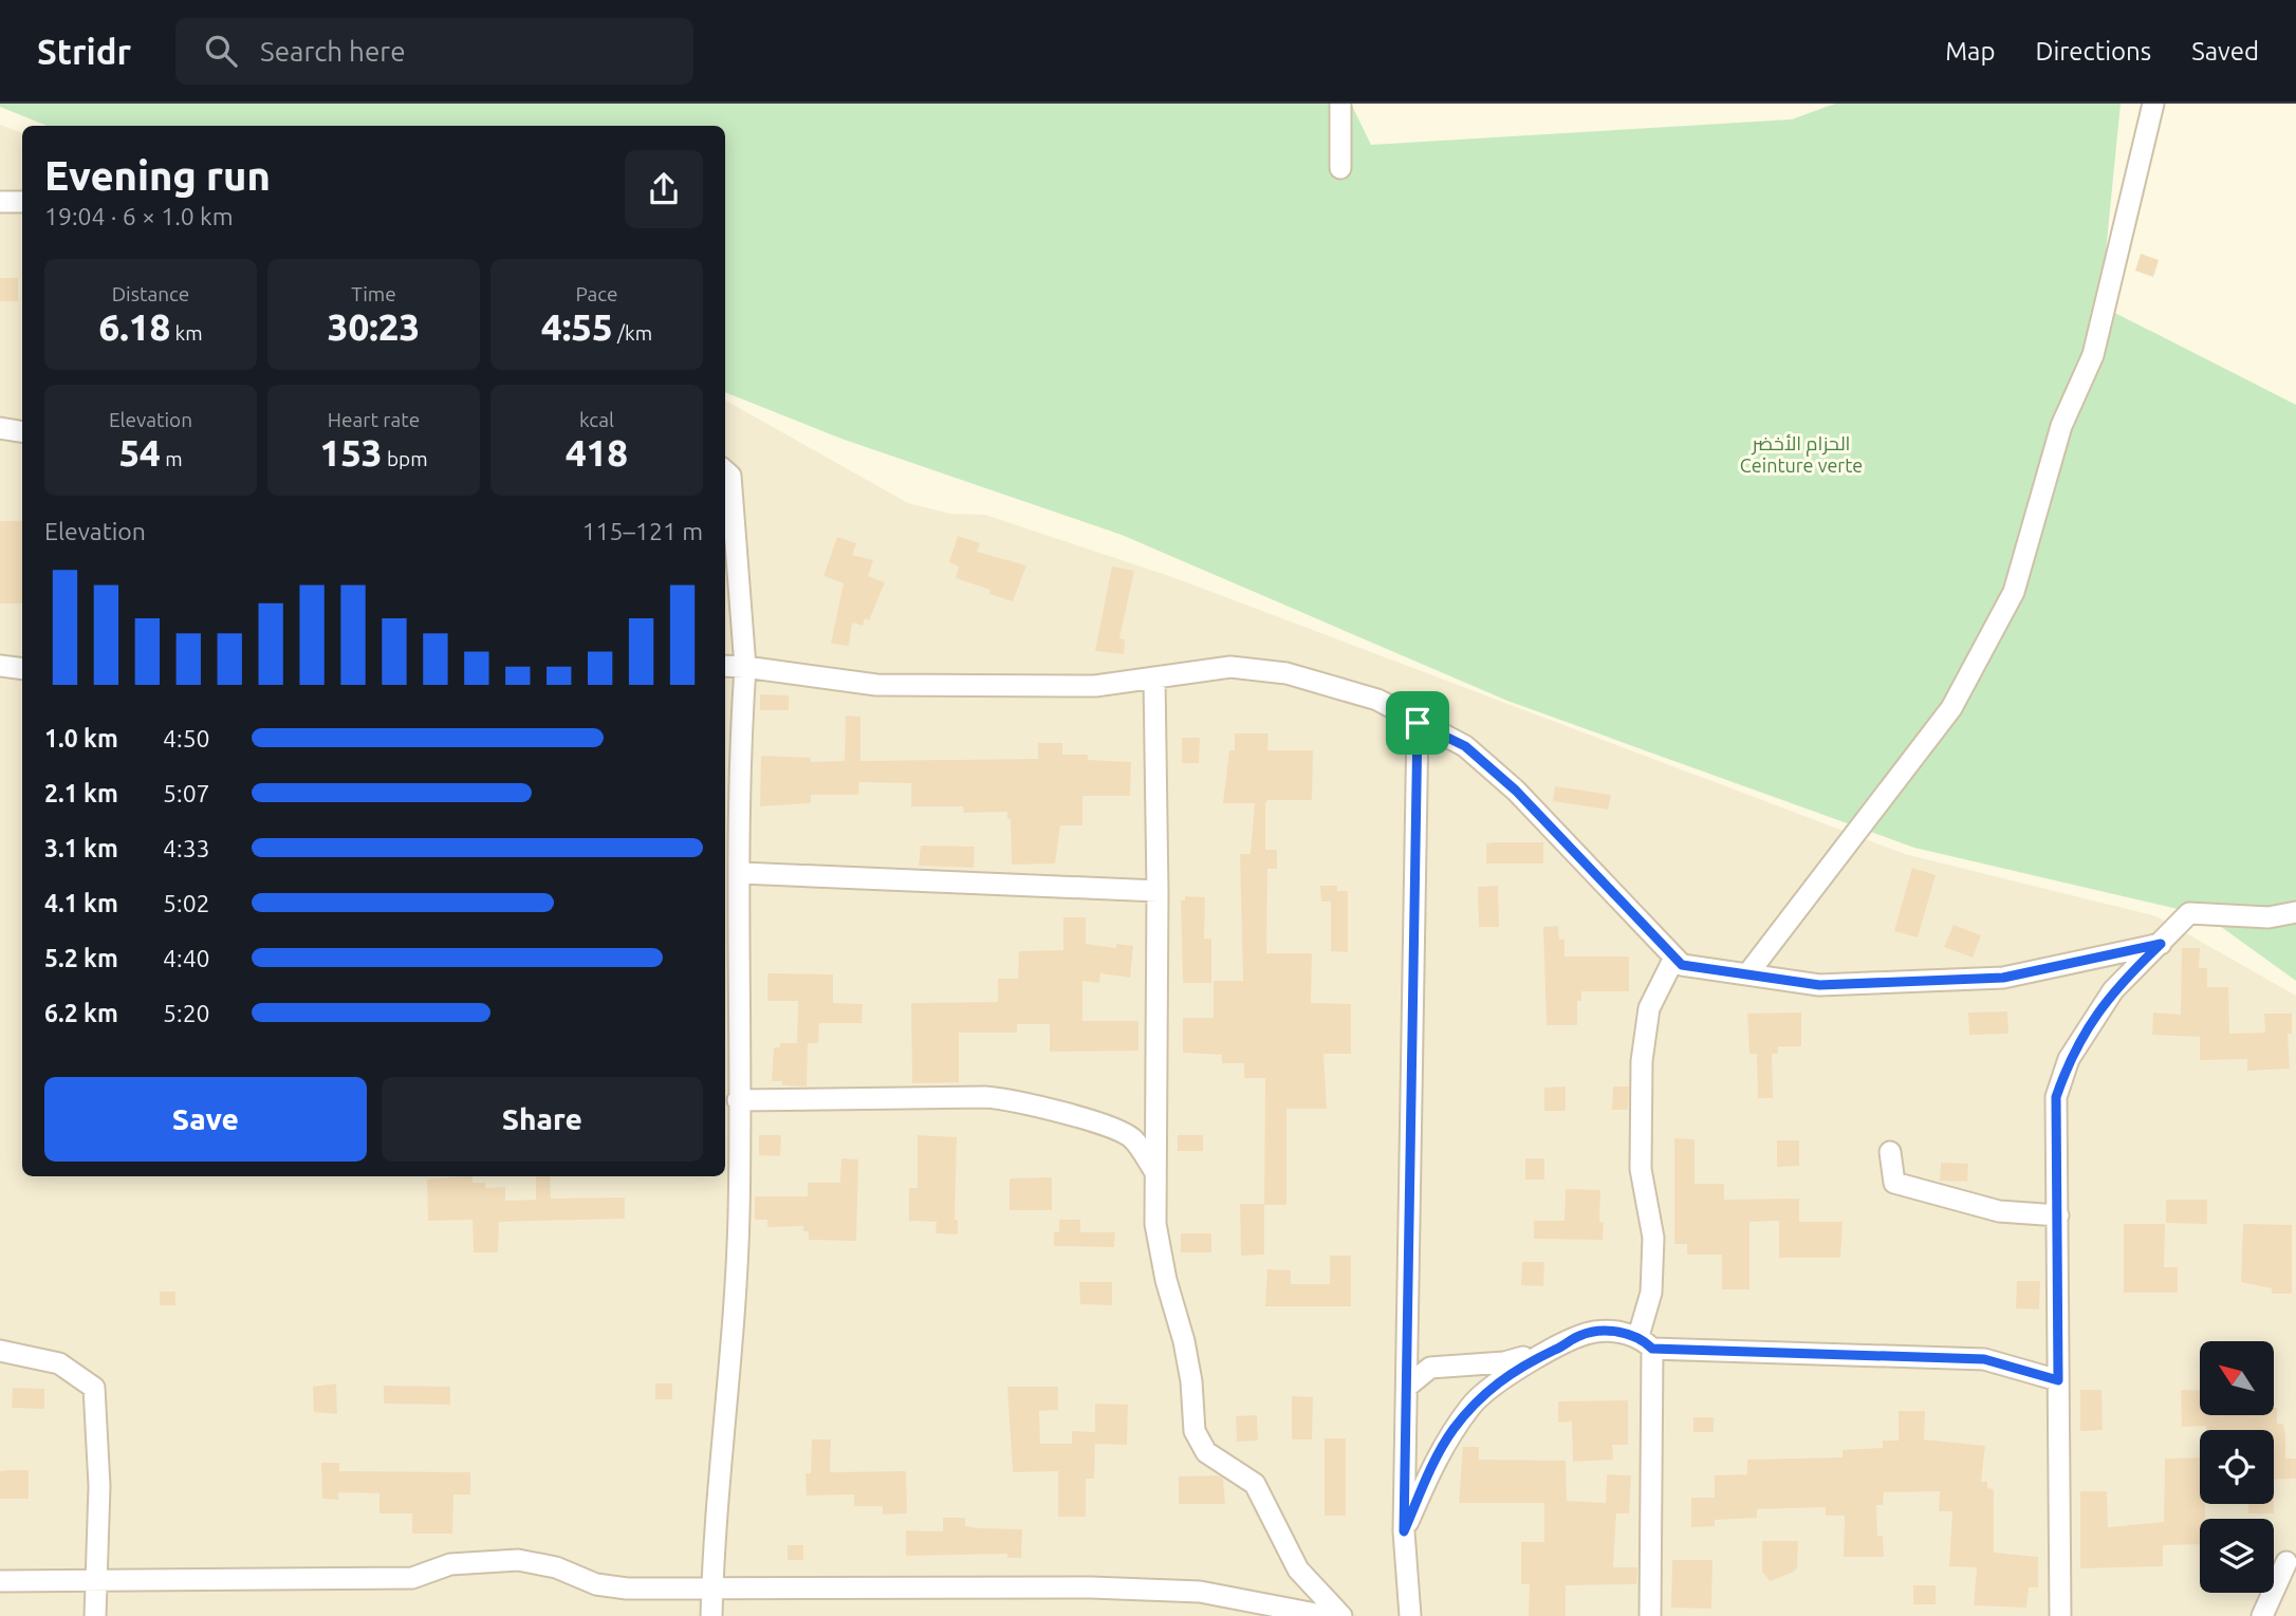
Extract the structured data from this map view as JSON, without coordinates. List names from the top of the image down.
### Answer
{
  "parks": ["الحزام الأخضر Ceinture verte"],
  "north": "top left",
  "page": {
    "header": "Stridr",
    "search": "Search here",
    "nav": ["Map", "Directions", "Saved"],
    "heading": ["Evening run", "19:04 · 6 × 1.0 km"],
    "stats": [
      ["Distance", "6.18 km"],
      ["Time", "30:23"],
      ["Pace", "4:55 /km"],
      ["Elevation", "54 m"],
      ["Heart rate", "153 bpm"],
      ["kcal", "418"]
    ],
    "chart": ["Elevation", "115–121 m"],
    "list": [
      {
        "name": "1.0 km",
        "note": "4:50"
      },
      {
        "name": "2.1 km",
        "note": "5:07"
      },
      {
        "name": "3.1 km",
        "note": "4:33"
      },
      {
        "name": "4.1 km",
        "note": "5:02"
      },
      {
        "name": "5.2 km",
        "note": "4:40"
      },
      {
        "name": "6.2 km",
        "note": "5:20"
      }
    ],
    "buttons": ["Save", "Share"]
  }
}
